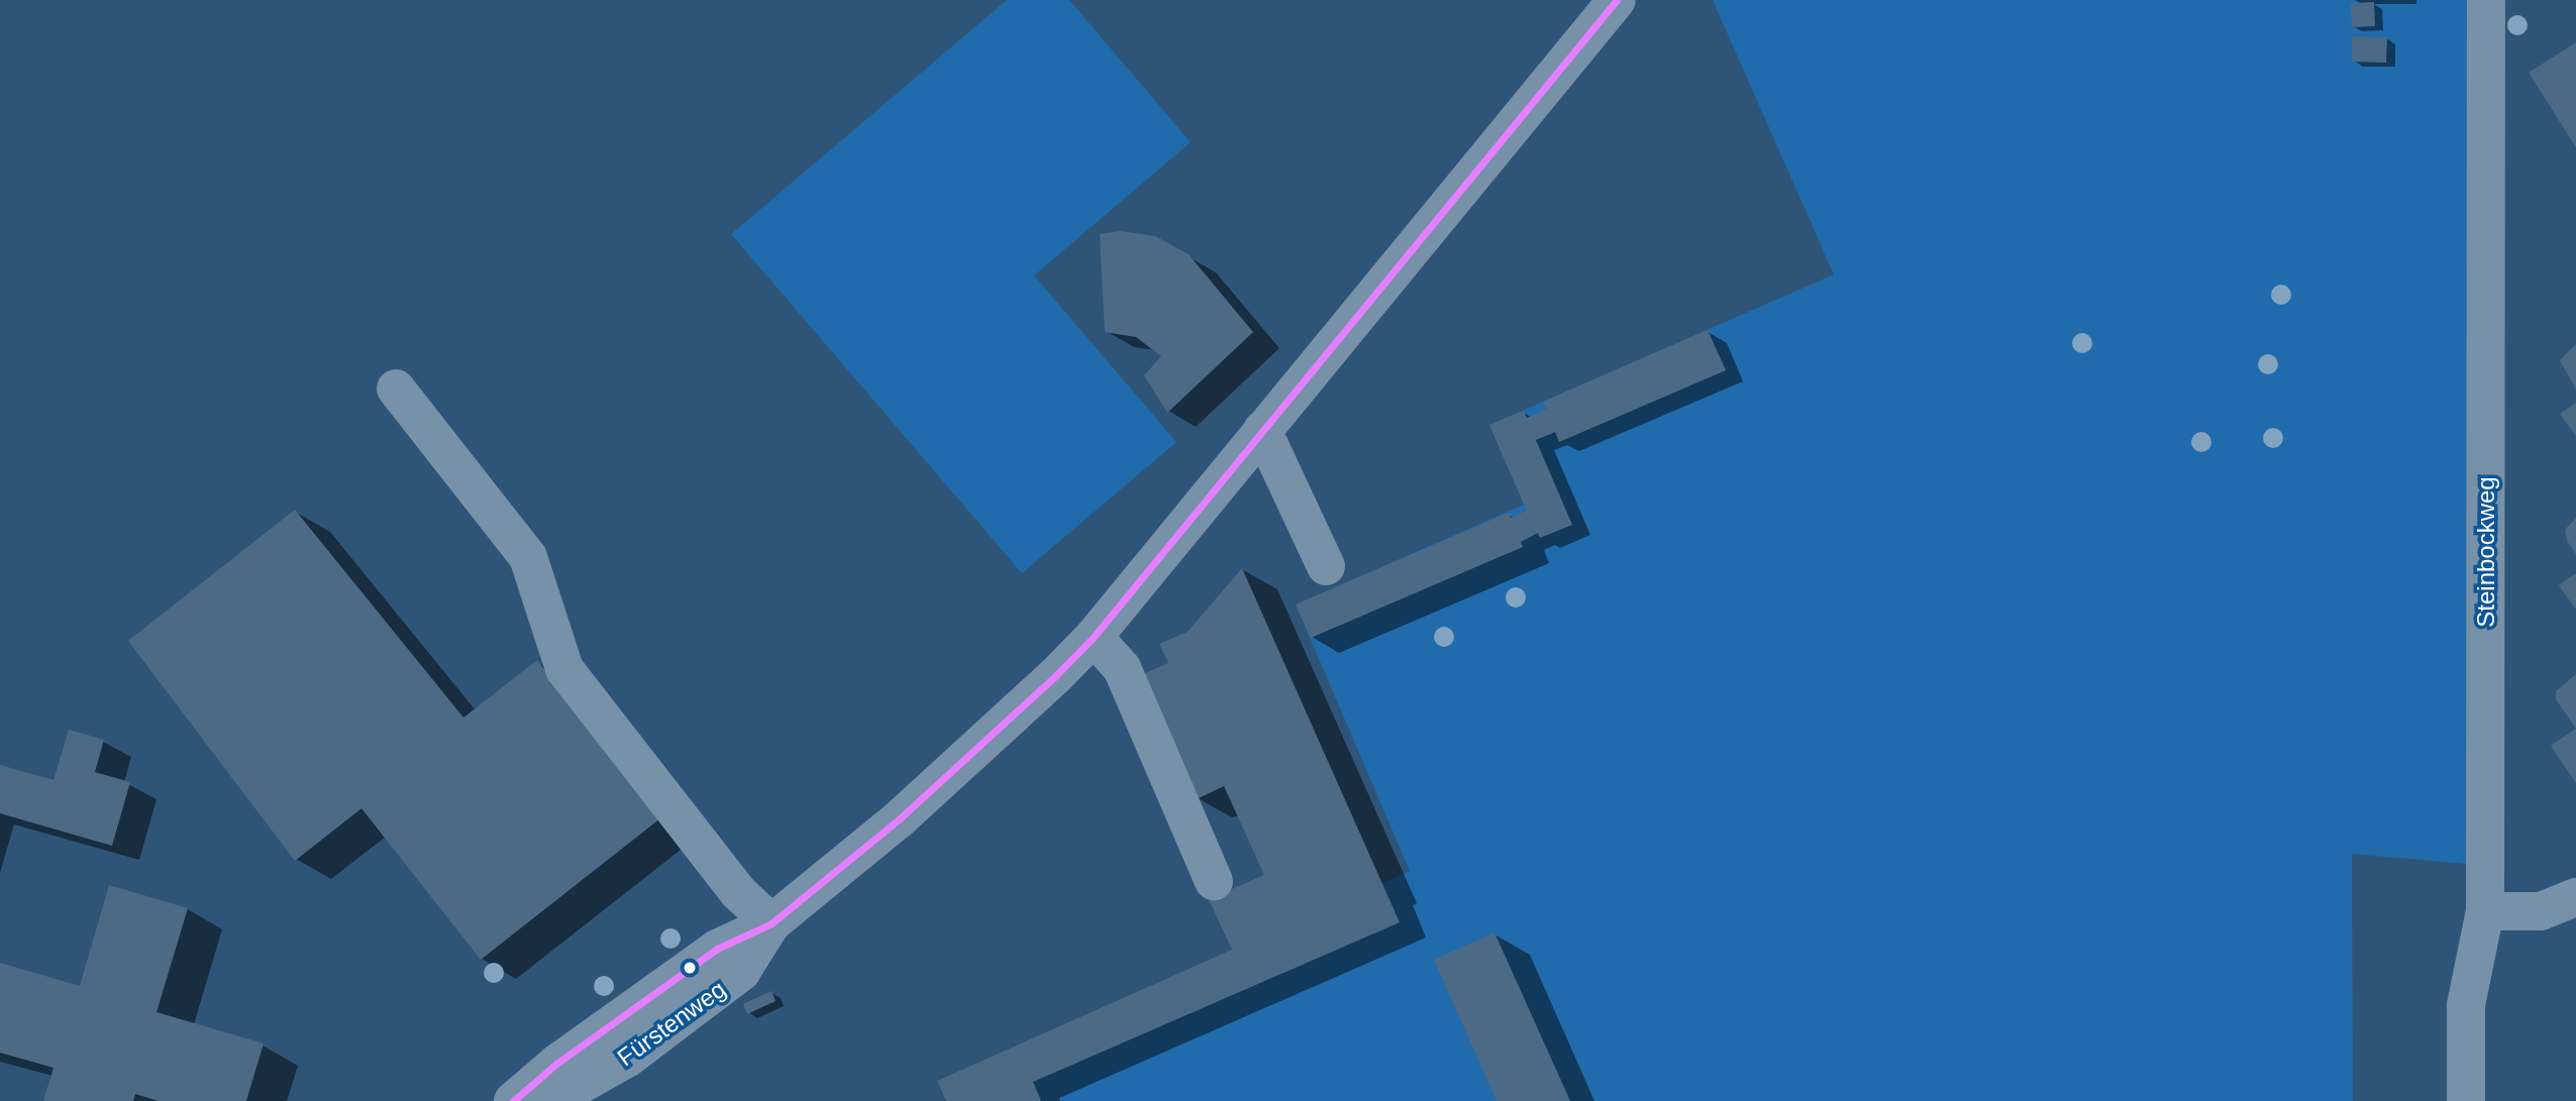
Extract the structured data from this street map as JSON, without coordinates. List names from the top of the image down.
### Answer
{
  "streets": {
    "street": ["Steinbockweg", "Fürstenweg"]
  }
}
